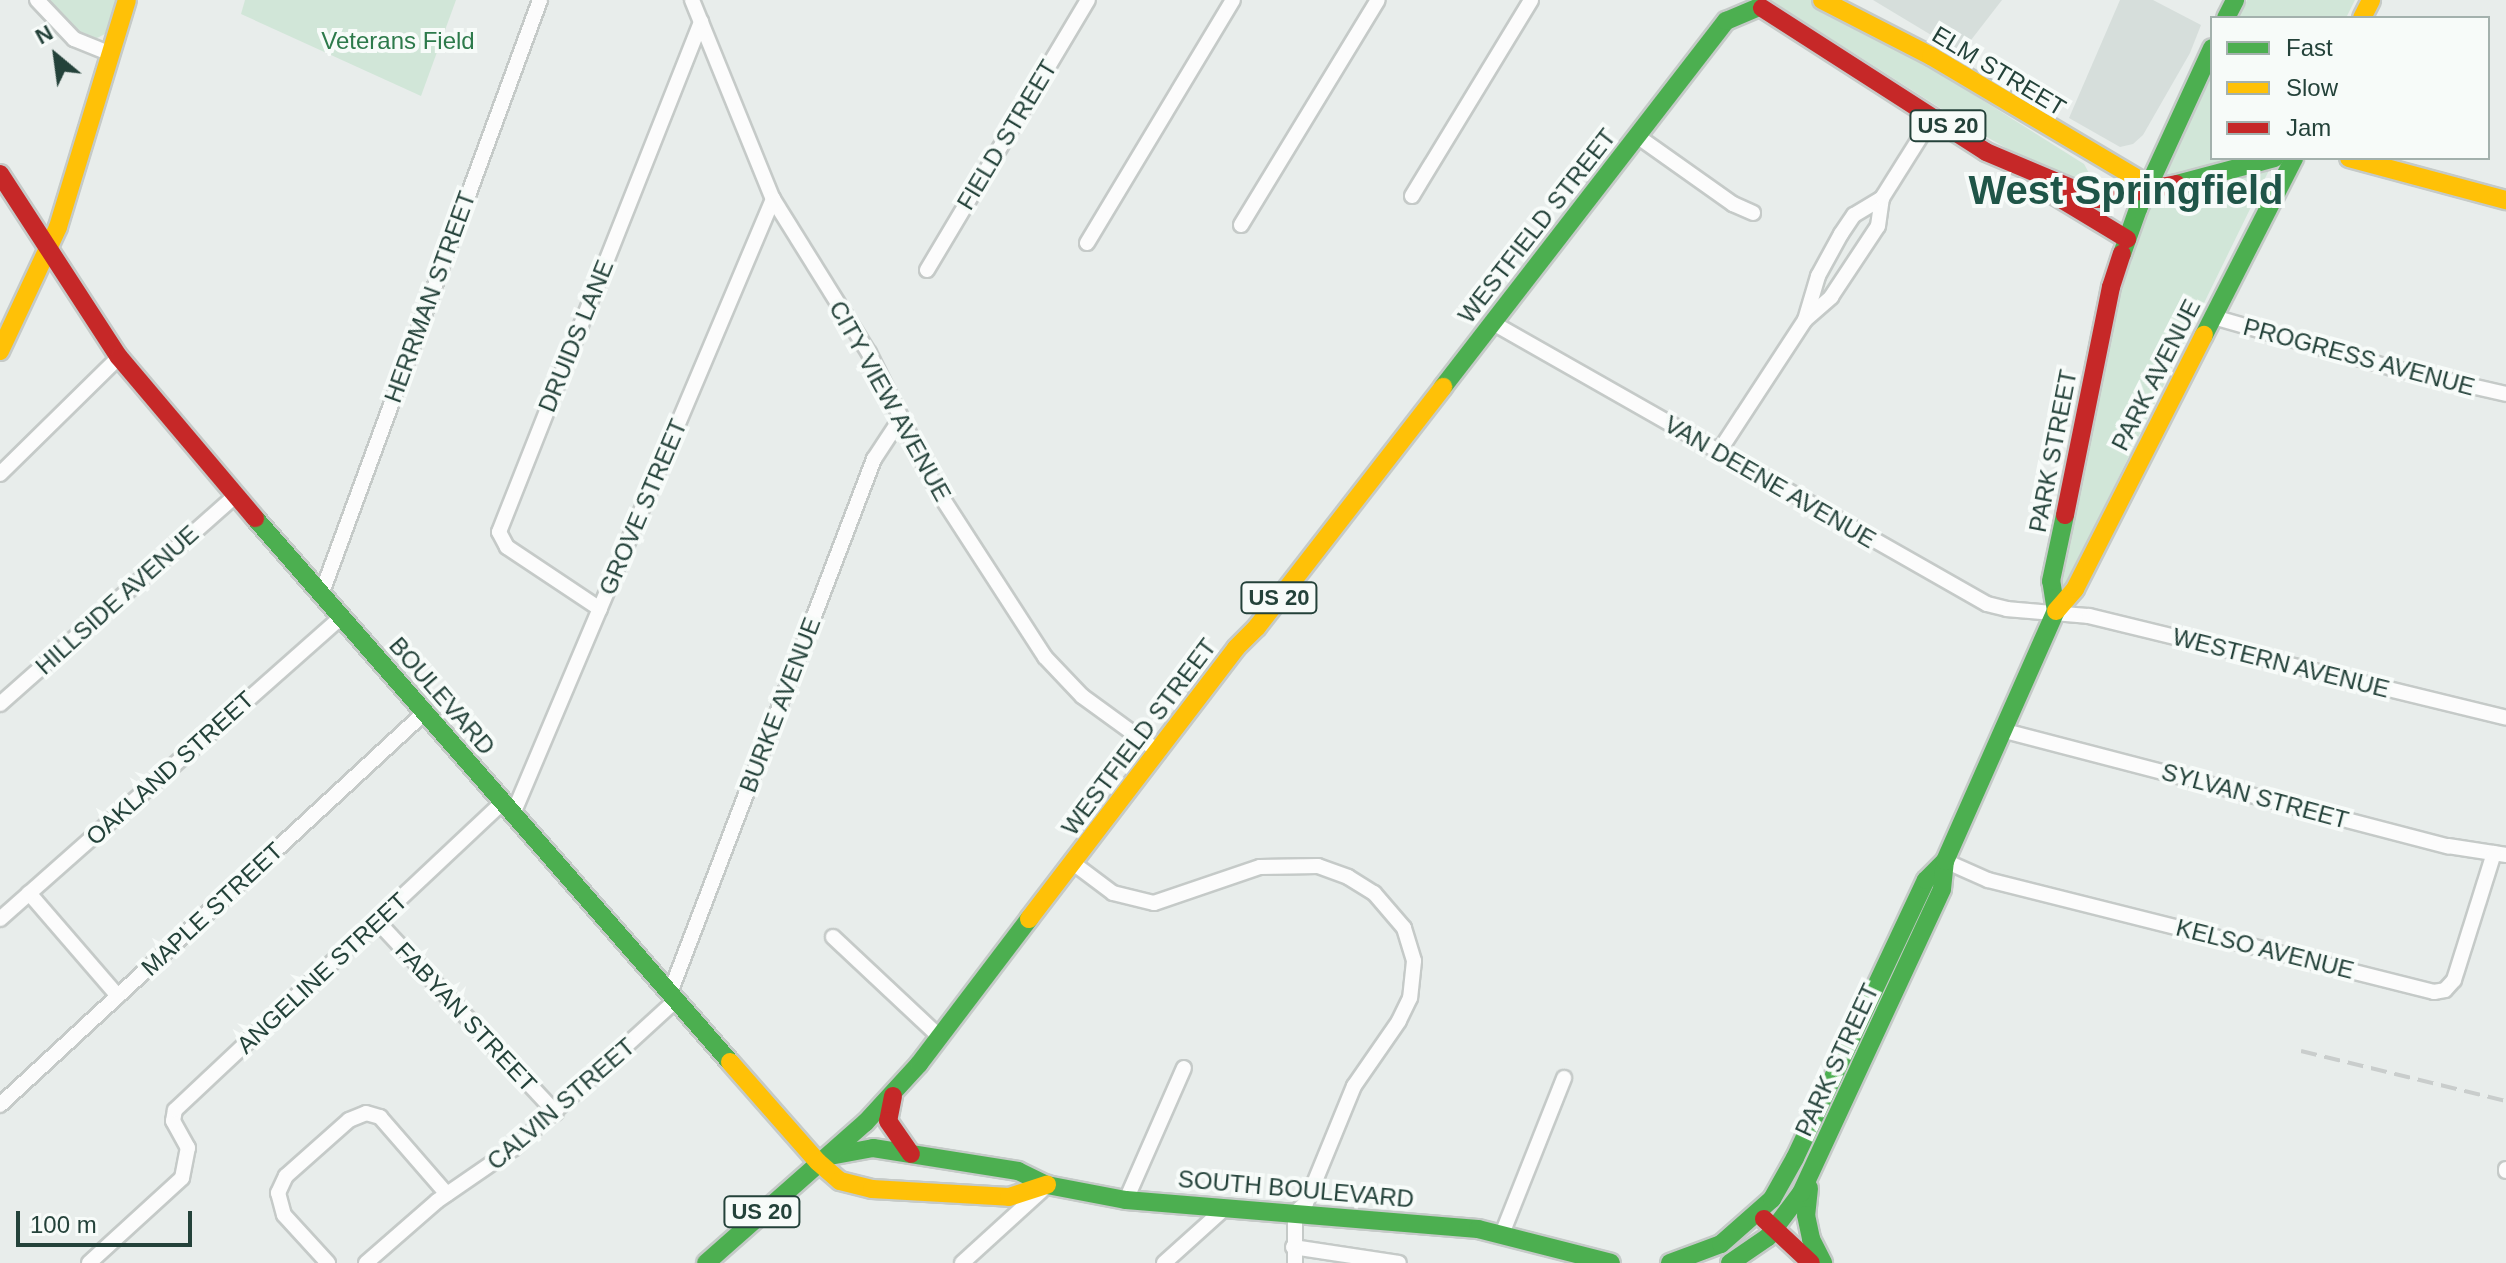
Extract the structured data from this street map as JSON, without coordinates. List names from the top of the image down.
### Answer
{
  "streets": {
    "main road": [
      "ELM STREET",
      "US 20",
      "WESTFIELD STREET",
      "PARK AVENUE",
      "PARK STREET",
      "BOULEVARD",
      "SOUTH BOULEVARD"
    ],
    "street": [
      "FIELD STREET",
      "HERRMAN STREET",
      "DRUIDS LANE",
      "PROGRESS AVENUE",
      "CITY VIEW AVENUE",
      "VAN DEENE AVENUE",
      "GROVE STREET",
      "HILLSIDE AVENUE",
      "WESTERN AVENUE",
      "BURKE AVENUE",
      "OAKLAND STREET",
      "SYLVAN STREET",
      "MAPLE STREET",
      "KELSO AVENUE",
      "ANGELINE STREET",
      "FABYAN STREET",
      "CALVIN STREET"
    ]
  },
  "crossings": [
    ["ELM STREET", "US 20"],
    ["ELM STREET", "PARK STREET"],
    ["US 20", "WESTFIELD STREET"],
    ["US 20", "PARK STREET"],
    ["WESTFIELD STREET", "CITY VIEW AVENUE"],
    ["WESTFIELD STREET", "VAN DEENE AVENUE"],
    ["WESTFIELD STREET", "BOULEVARD"],
    ["WESTFIELD STREET", "SOUTH BOULEVARD"],
    ["HERRMAN STREET", "BOULEVARD"],
    ["DRUIDS LANE", "CITY VIEW AVENUE"],
    ["DRUIDS LANE", "GROVE STREET"],
    ["PROGRESS AVENUE", "PARK AVENUE"],
    ["PARK AVENUE", "PARK STREET"],
    ["PARK AVENUE", "VAN DEENE AVENUE"],
    ["PARK AVENUE", "WESTERN AVENUE"],
    ["CITY VIEW AVENUE", "GROVE STREET"],
    ["CITY VIEW AVENUE", "BURKE AVENUE"],
    ["PARK STREET", "VAN DEENE AVENUE"],
    ["PARK STREET", "WESTERN AVENUE"],
    ["PARK STREET", "SYLVAN STREET"],
    ["PARK STREET", "KELSO AVENUE"],
    ["VAN DEENE AVENUE", "WESTERN AVENUE"],
    ["GROVE STREET", "BOULEVARD"],
    ["GROVE STREET", "ANGELINE STREET"],
    ["HILLSIDE AVENUE", "BOULEVARD"],
    ["BOULEVARD", "BURKE AVENUE"],
    ["BOULEVARD", "OAKLAND STREET"],
    ["BOULEVARD", "MAPLE STREET"],
    ["BOULEVARD", "ANGELINE STREET"],
    ["BOULEVARD", "CALVIN STREET"],
    ["BOULEVARD", "SOUTH BOULEVARD"],
    ["BURKE AVENUE", "CALVIN STREET"],
    ["SYLVAN STREET", "KELSO AVENUE"],
    ["ANGELINE STREET", "FABYAN STREET"],
    ["FABYAN STREET", "CALVIN STREET"]
  ],
  "districts": ["West Springfield"],
  "parks": ["Veterans Field"],
  "legend": ["Fast", "Slow", "Jam"],
  "scale_bar": "100 m",
  "north": "top left"
}
